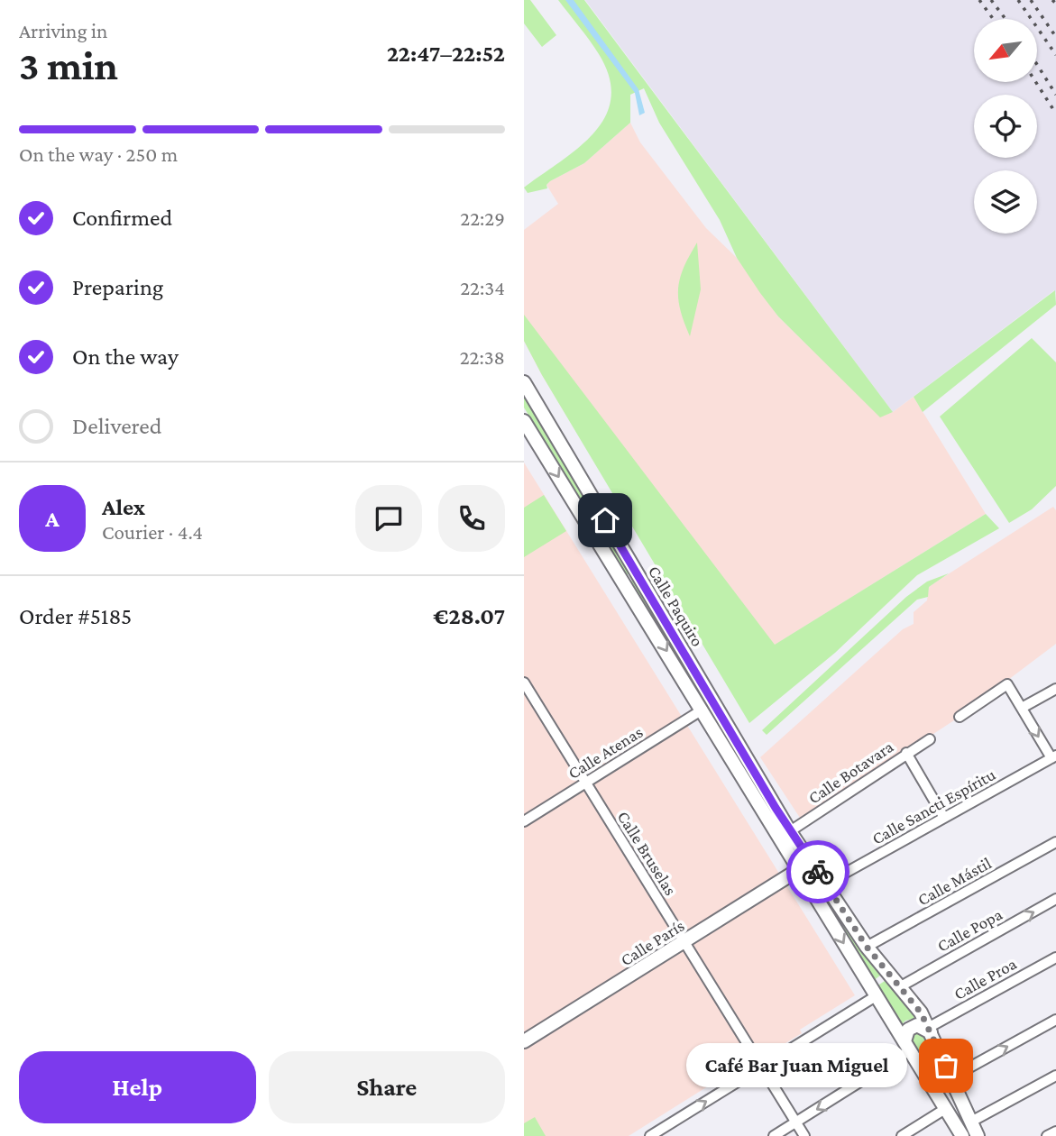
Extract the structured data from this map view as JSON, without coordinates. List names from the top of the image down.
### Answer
{
  "streets": {
    "main road": ["Calle Paquiro", "Calle París"],
    "street": [
      "Calle Atenas",
      "Calle Botavara",
      "Calle Sancti Espíritu",
      "Calle Bruselas",
      "Calle Mástil",
      "Calle Popa",
      "Calle Proa"
    ]
  },
  "crossings": [
    ["Calle Paquiro", "Calle Atenas"],
    ["Calle Paquiro", "Calle Botavara"],
    ["Calle Paquiro", "Calle Sancti Espíritu"],
    ["Calle Paquiro", "Calle Mástil"],
    ["Calle Paquiro", "Calle Popa"],
    ["Calle Paquiro", "Calle París"],
    ["Calle Paquiro", "Calle Proa"],
    ["Calle Atenas", "Calle Bruselas"],
    ["Calle Bruselas", "Calle París"]
  ],
  "one_way": ["Calle Popa"],
  "places": ["Café Bar Juan Miguel"],
  "north": "bottom left",
  "page": {
    "heading": ["3 min", "Arriving in", "22:47–22:52"],
    "panel": [
      "Alex",
      "Courier · 4.4",
      "Order #5185",
      "€28.07"
    ],
    "bar": "On the way · 250 m",
    "list": [
      ["Confirmed", "22:29"],
      ["Preparing", "22:34"],
      ["On the way", "22:38"],
      "Delivered"
    ],
    "round": "A",
    "buttons": ["Help", "Share"],
    "bubble": "Café Bar Juan Miguel"
  }
}
